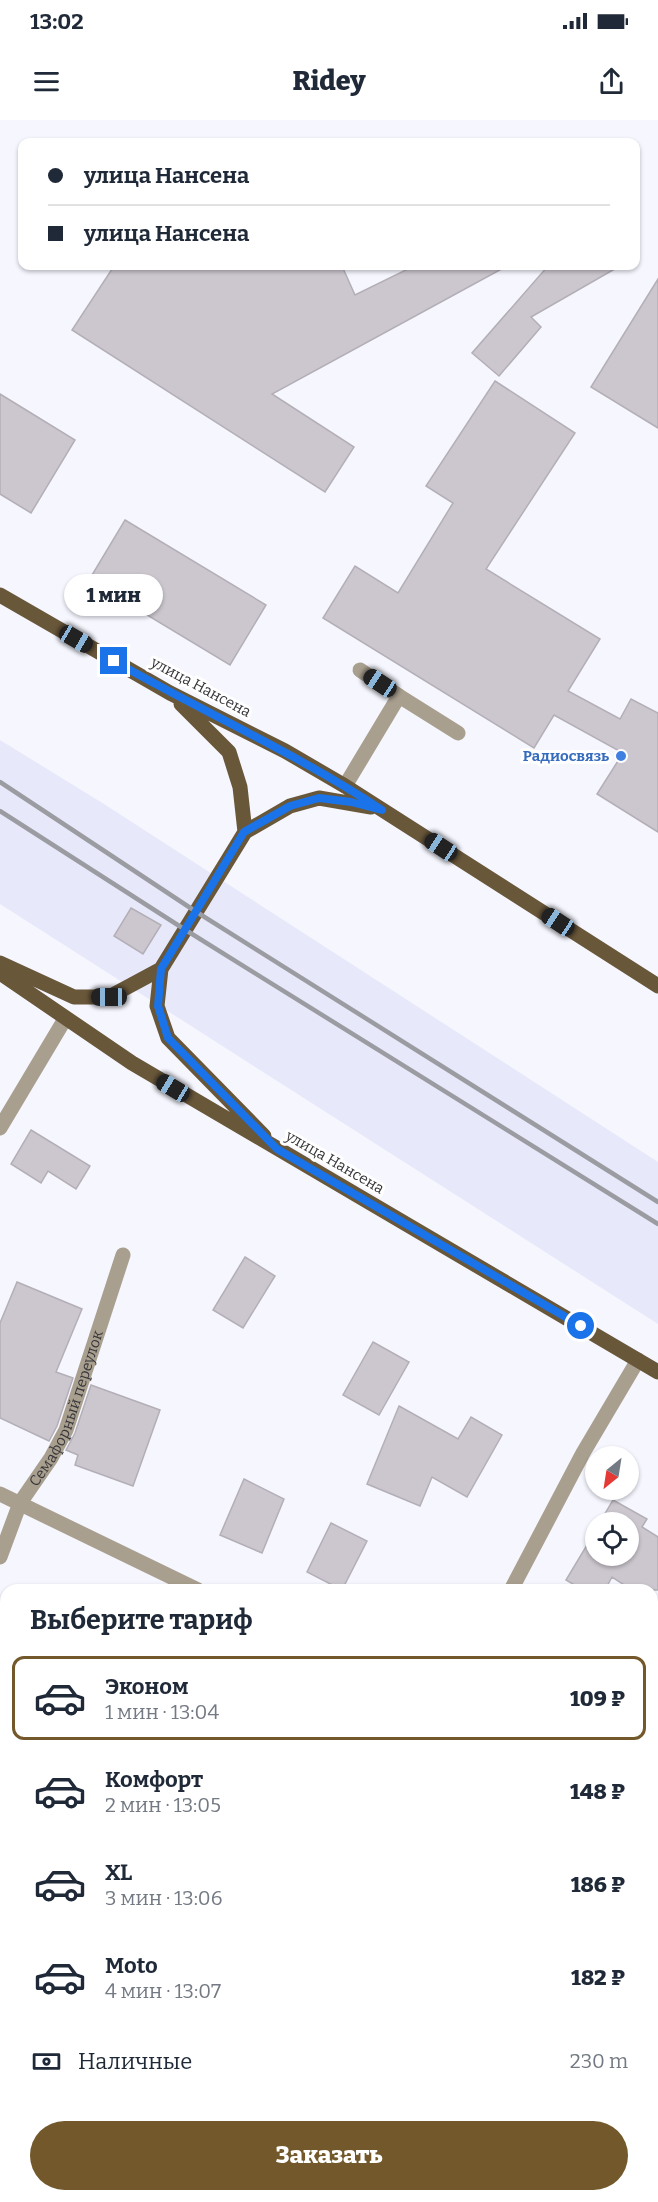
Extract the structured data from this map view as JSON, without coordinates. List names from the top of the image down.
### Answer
{
  "streets": {
    "main road": ["улица Нансена"],
    "street": ["Семафорный переулок"]
  },
  "places": ["Радиосвязь"],
  "north": "bottom left",
  "page": {
    "status": "13:02",
    "header": "Ridey",
    "banner": ["улица Нансена", "улица Нансена"],
    "bubble": "1 мин",
    "heading": "Выберите тариф",
    "list": [
      {
        "name": "Эконом",
        "note": "1 мин · 13:04",
        "value": "109 ₽"
      },
      {
        "name": "Комфорт",
        "note": "2 мин · 13:05",
        "value": "148 ₽"
      },
      {
        "name": "XL",
        "note": "3 мин · 13:06",
        "value": "186 ₽"
      },
      {
        "name": "Moto",
        "note": "4 мин · 13:07",
        "value": "182 ₽"
      }
    ],
    "pay": ["Наличные", "230 m"],
    "buttons": "Заказать"
  }
}
